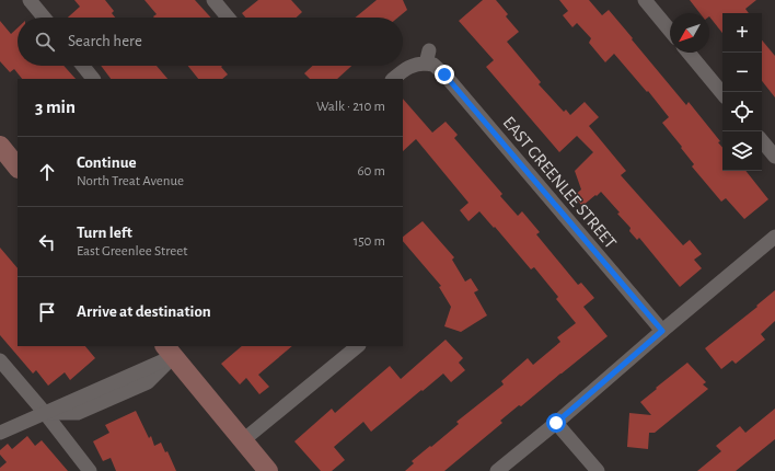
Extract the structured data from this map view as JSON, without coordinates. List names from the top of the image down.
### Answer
{
  "streets": {
    "street": ["EAST GREENLEE STREET"]
  },
  "north": "bottom left",
  "page": {
    "map_buttons": ["+", "−"],
    "search": "Search here",
    "heading": ["3 min", "Walk · 210 m"],
    "list": [
      ["Continue", "North Treat Avenue", "60 m"],
      ["Turn left", "East Greenlee Street", "150 m"],
      "Arrive at destination"
    ]
  }
}
